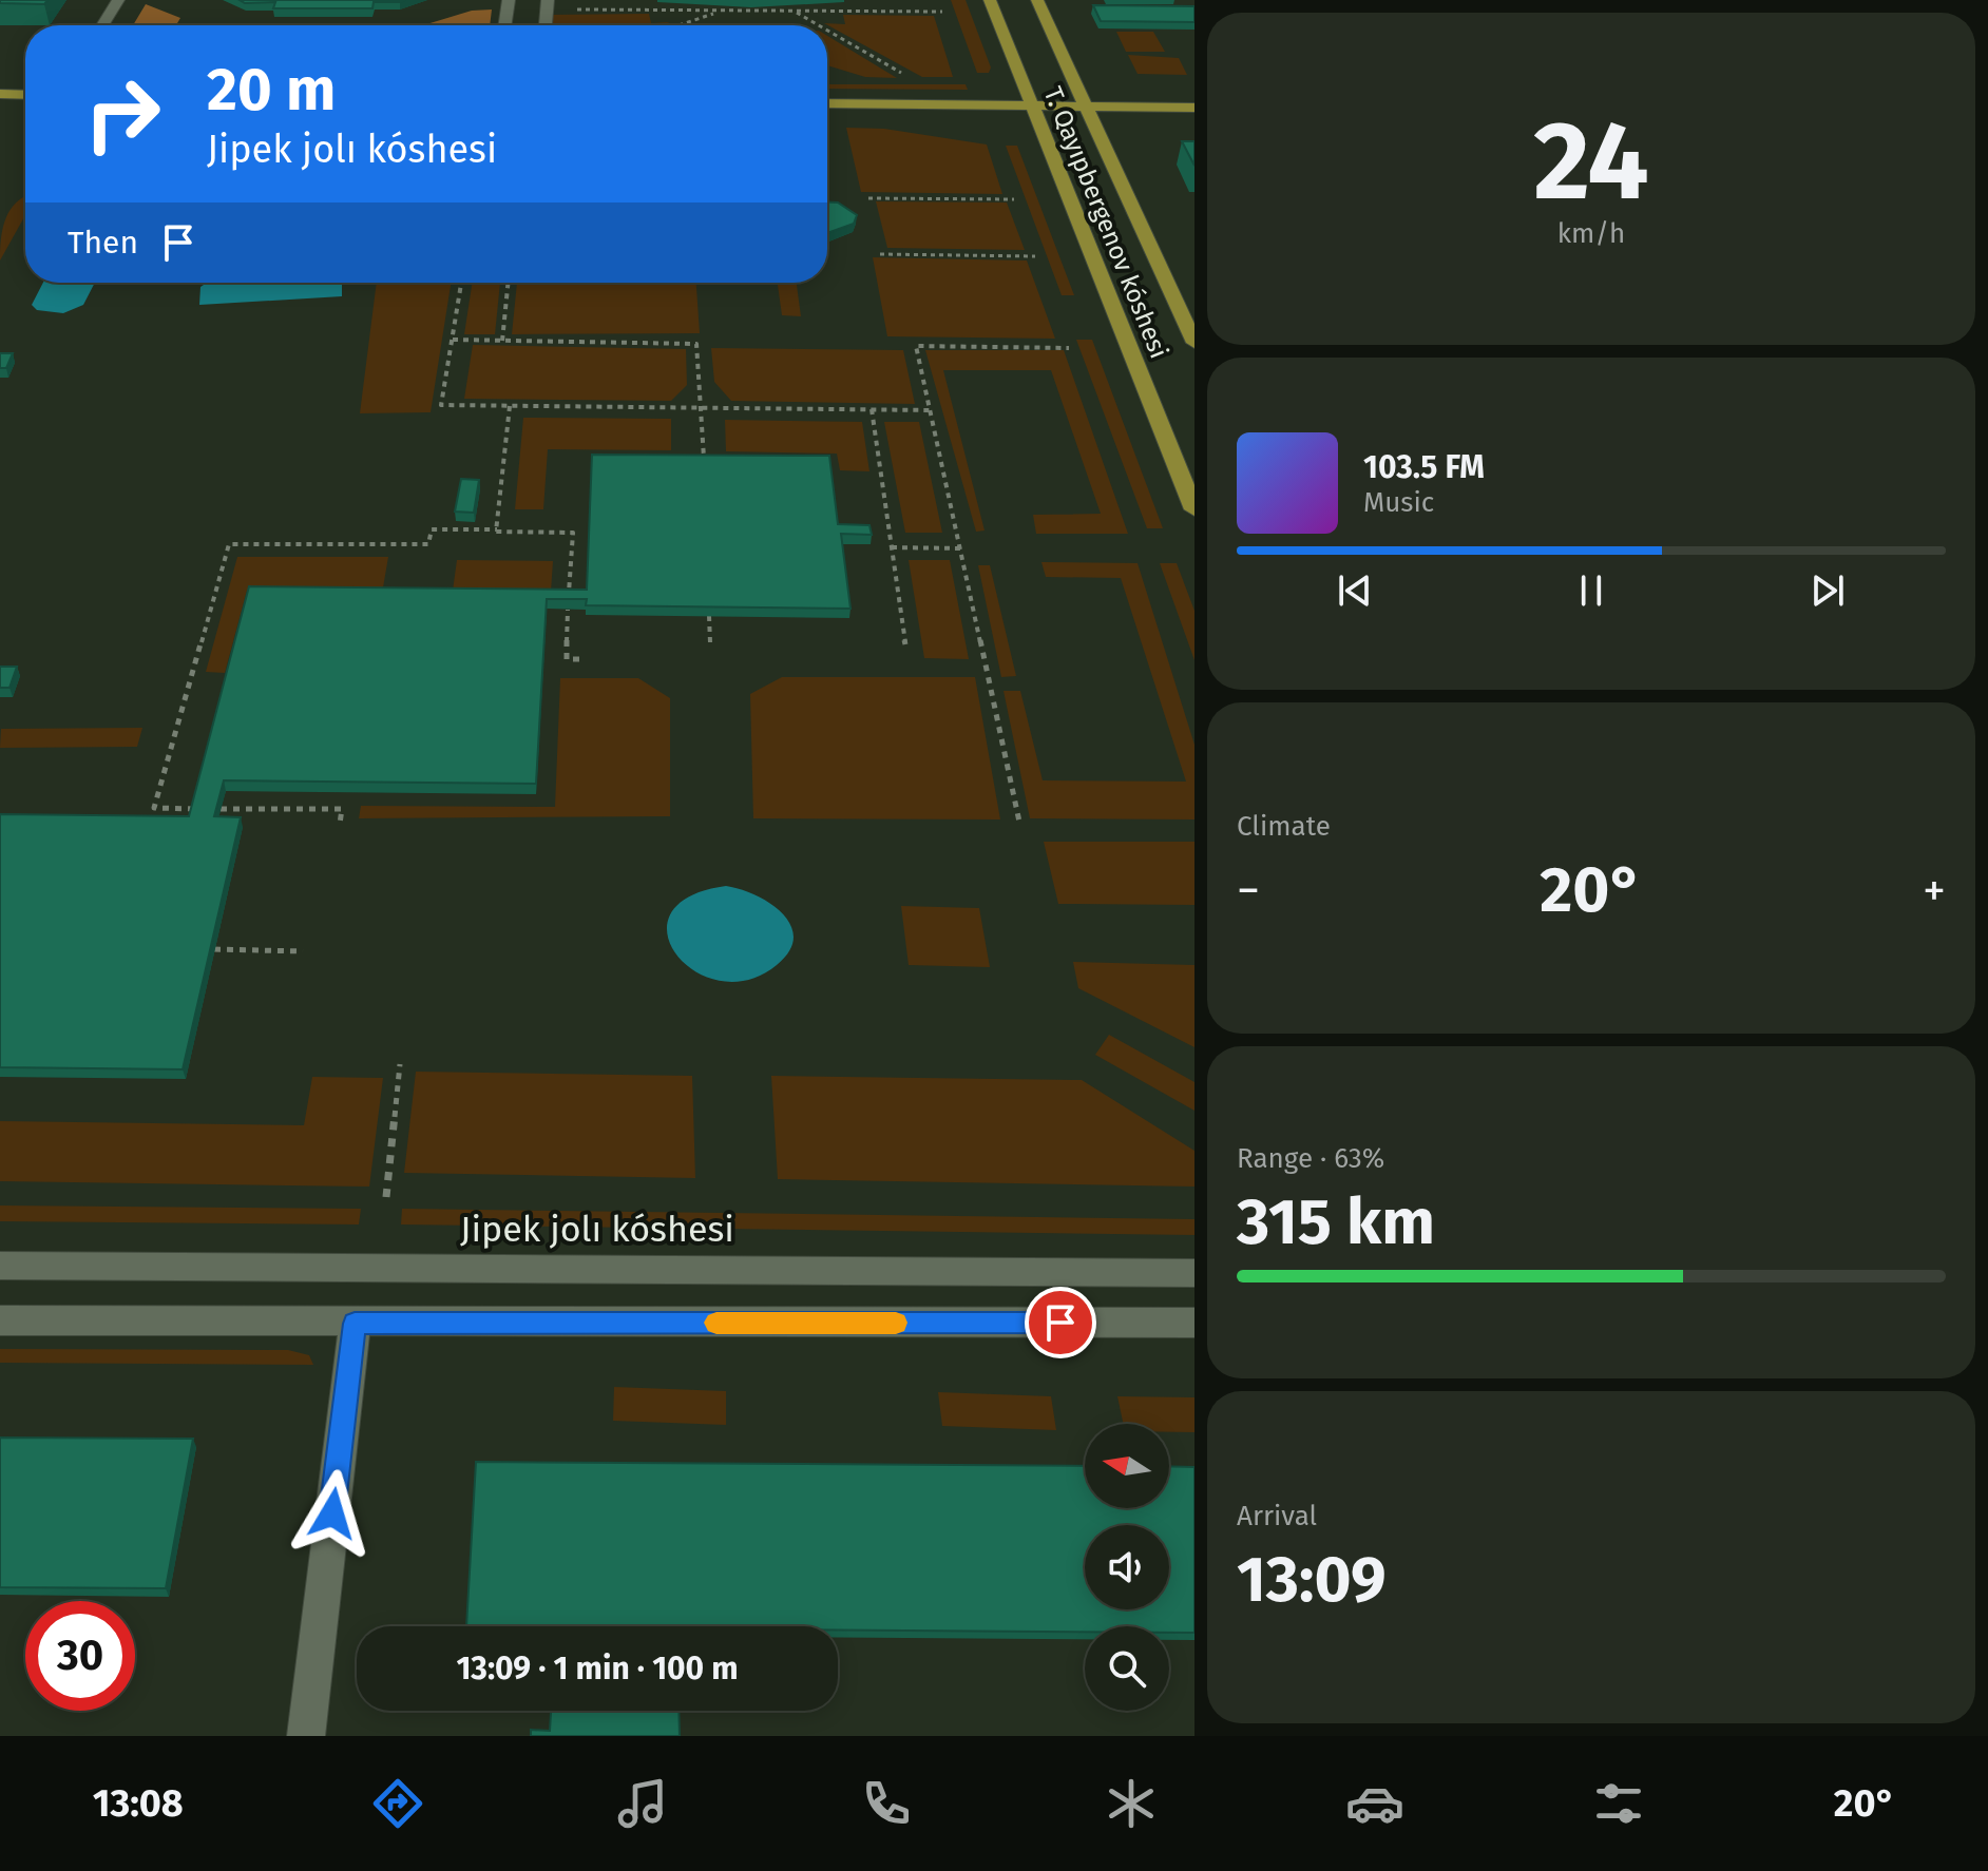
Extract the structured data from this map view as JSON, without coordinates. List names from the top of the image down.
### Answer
{
  "streets": {
    "main road": ["T. Qayıpbergenov kóshesi"],
    "street": ["Jipek jolı kóshesi"]
  },
  "north": "left",
  "page": {
    "tile": [
      ["24", "km/h"],
      "Climate",
      ["Range · 63%", "315 km"],
      ["Arrival", "13:09"]
    ],
    "turn": ["20 m", "Jipek jolı kóshesi"],
    "then": "Then",
    "song": ["103.5 FM", "Music"],
    "heat": ["−", "20°", "+"],
    "limit": "30",
    "trip": "13:09 · 1 min · 100 m",
    "tabs": ["13:08", "20°"]
  }
}
